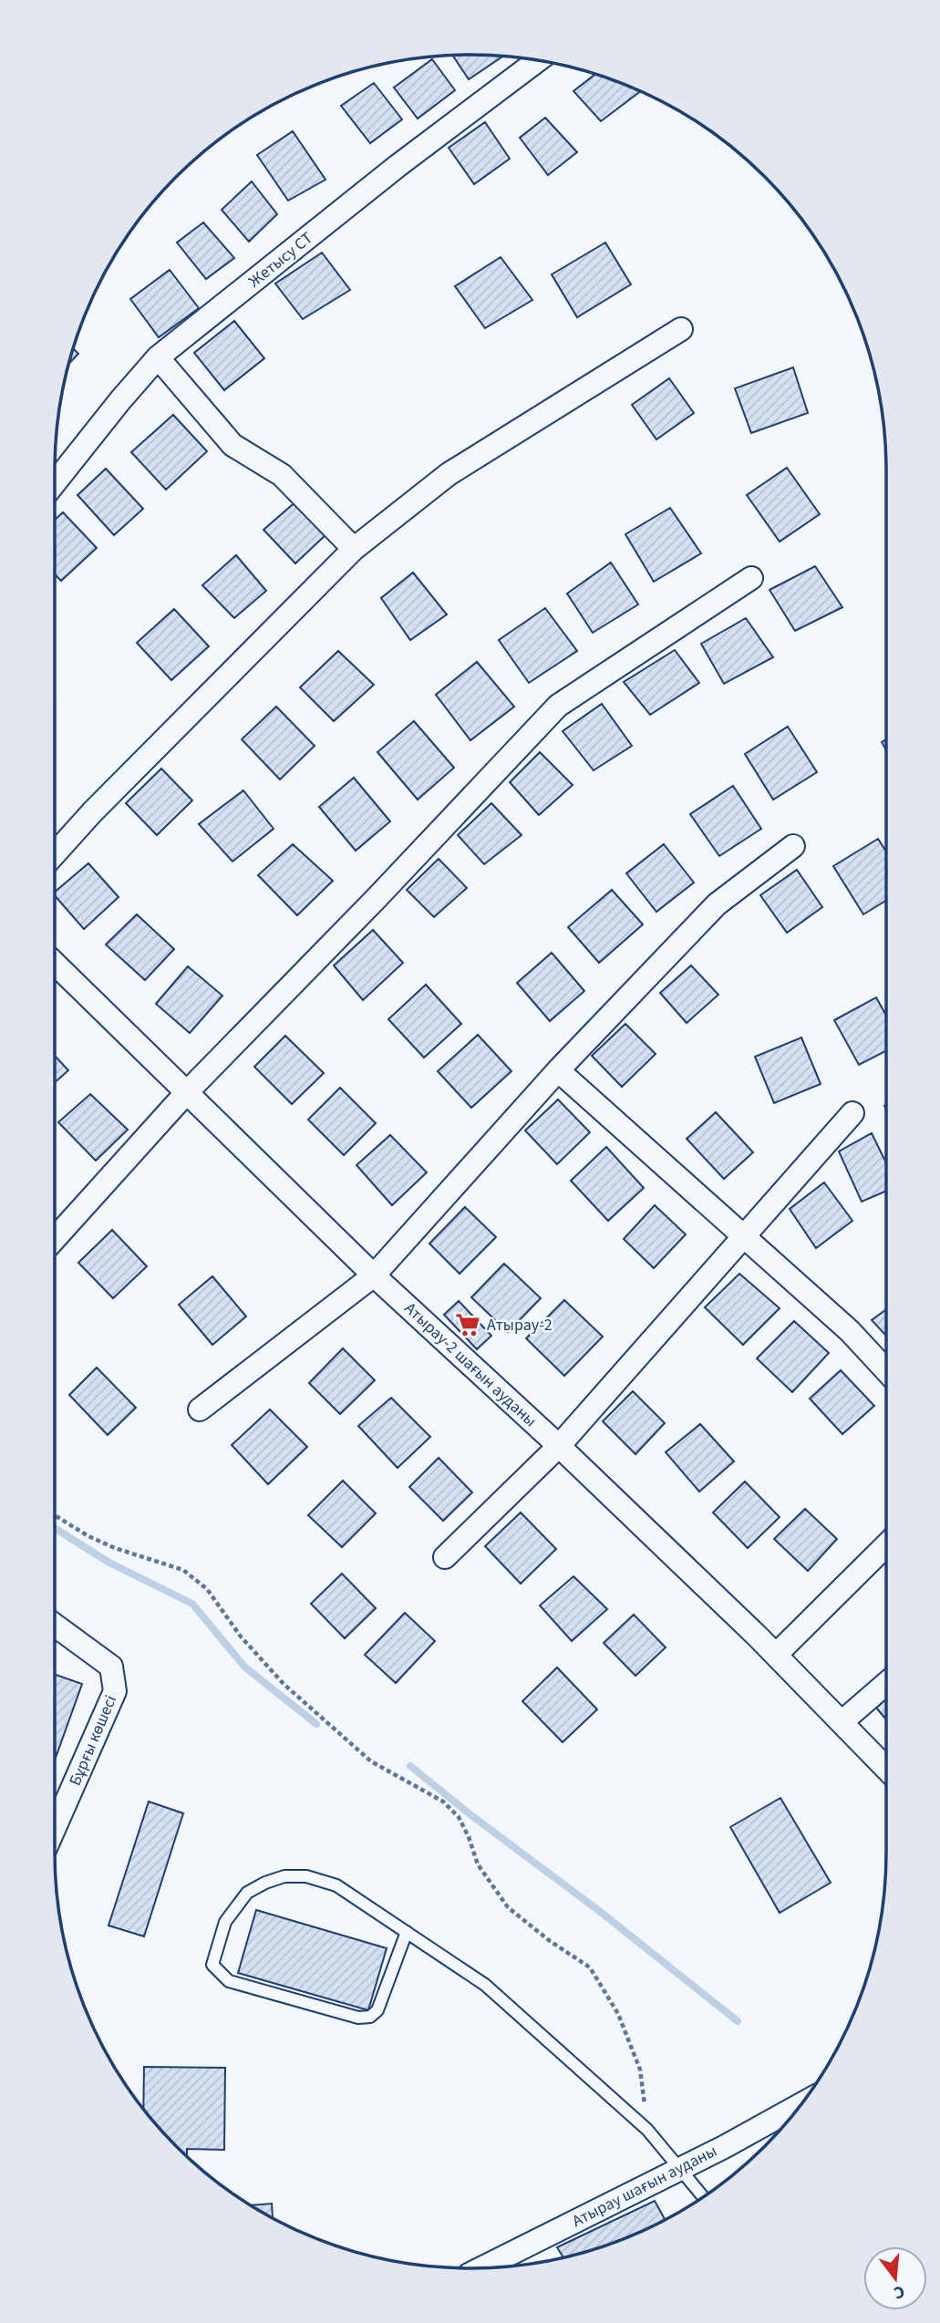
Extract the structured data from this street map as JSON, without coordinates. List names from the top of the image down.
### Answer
{
  "streets": {
    "street": [
      "Жетысу СТ",
      "Атырау-2 шағын ауданы",
      "Бұрғы көшесі",
      "Атырау шағын ауданы"
    ]
  },
  "places": {
    "supermarket": ["Атырау-2"]
  },
  "north": "bottom"
}
